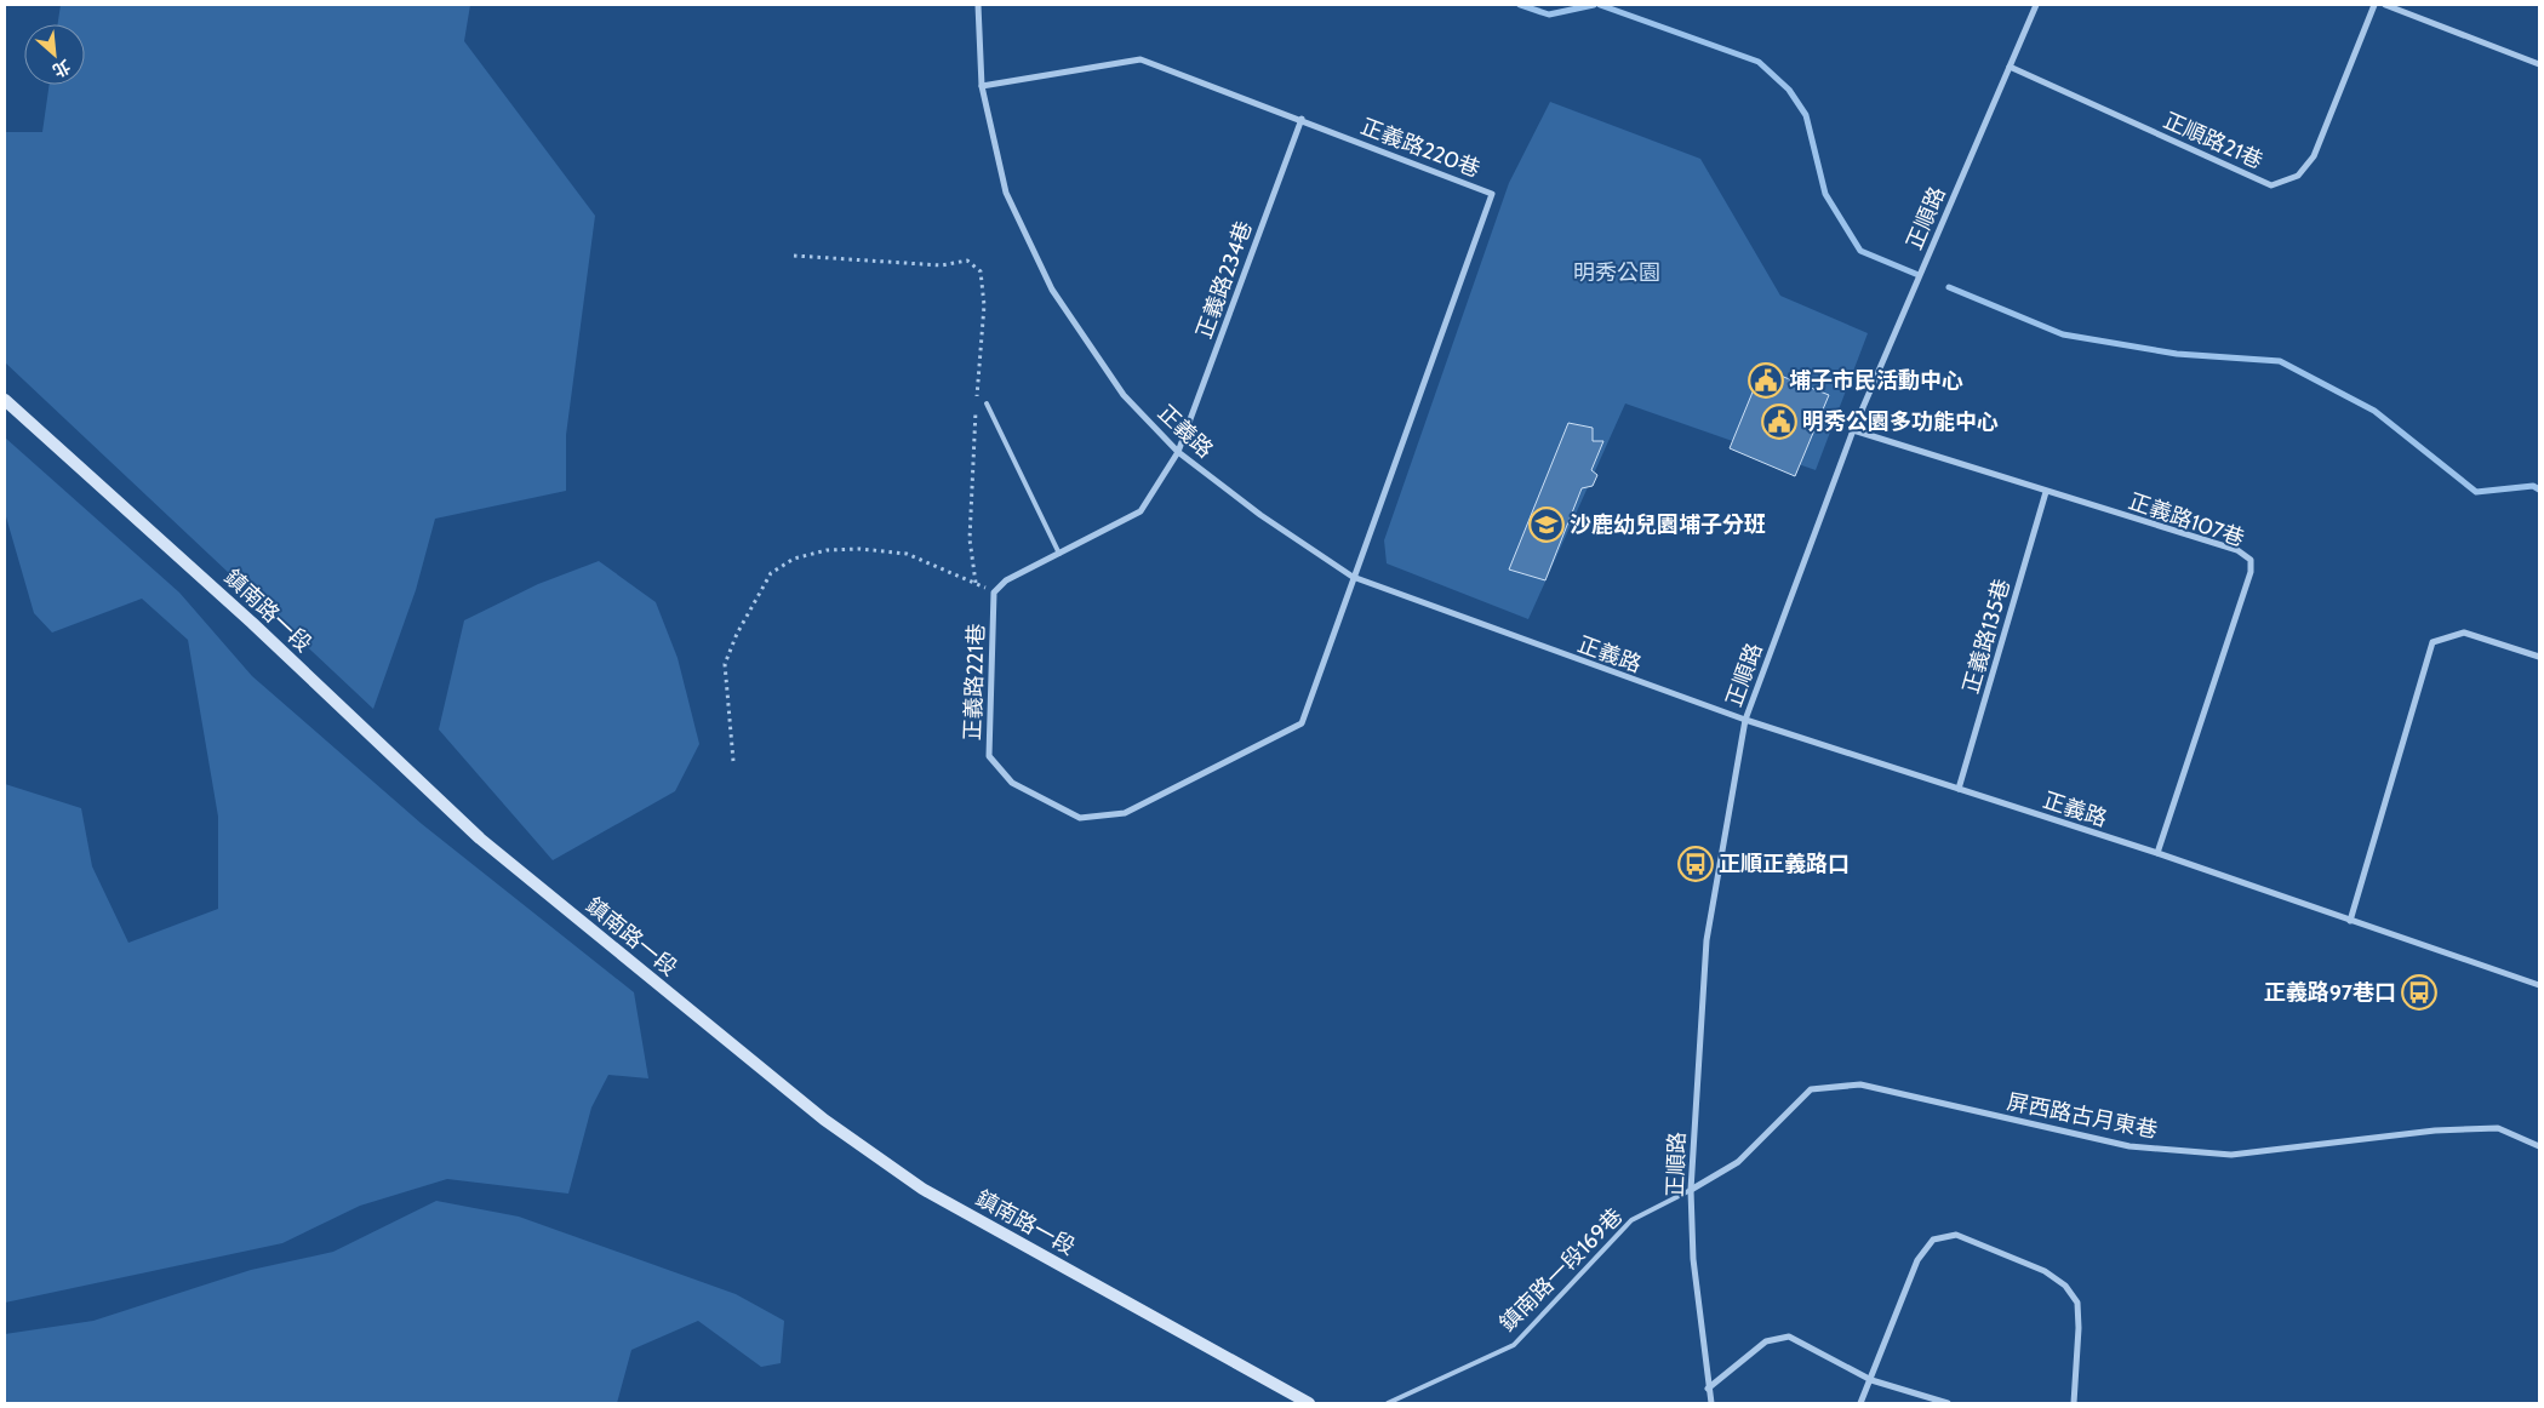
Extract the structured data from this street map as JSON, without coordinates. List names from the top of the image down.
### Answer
{
  "streets": {
    "street": [
      "正順路21巷",
      "正義路220巷",
      "正順路",
      "正義路234巷",
      "正義路",
      "正義路107巷",
      "鎮南路一段",
      "正義路135巷",
      "正義路221巷",
      "屏西路古月東巷"
    ],
    "lane": ["鎮南路一段169巷"]
  },
  "crossings": [
    ["正順路21巷", "正順路"],
    ["正義路220巷", "正義路234巷"],
    ["正義路220巷", "正義路"],
    ["正義路220巷", "正義路221巷"],
    ["正順路", "正義路"],
    ["正順路", "正義路107巷"],
    ["正順路", "屏西路古月東巷"],
    ["正順路", "鎮南路一段169巷"],
    ["正義路234巷", "正義路"],
    ["正義路", "正義路107巷"],
    ["正義路", "正義路135巷"],
    ["正義路", "正義路221巷"],
    ["正義路107巷", "正義路135巷"],
    ["屏西路古月東巷", "鎮南路一段169巷"]
  ],
  "parks": ["明秀公園"],
  "places": {
    "public building": ["埔子市民活動中心", "明秀公園多功能中心"],
    "school or university": ["沙鹿幼兒園埔子分班"],
    "bus stop": ["正順正義路口", "正義路97巷口"]
  },
  "north": "bottom right"
}
